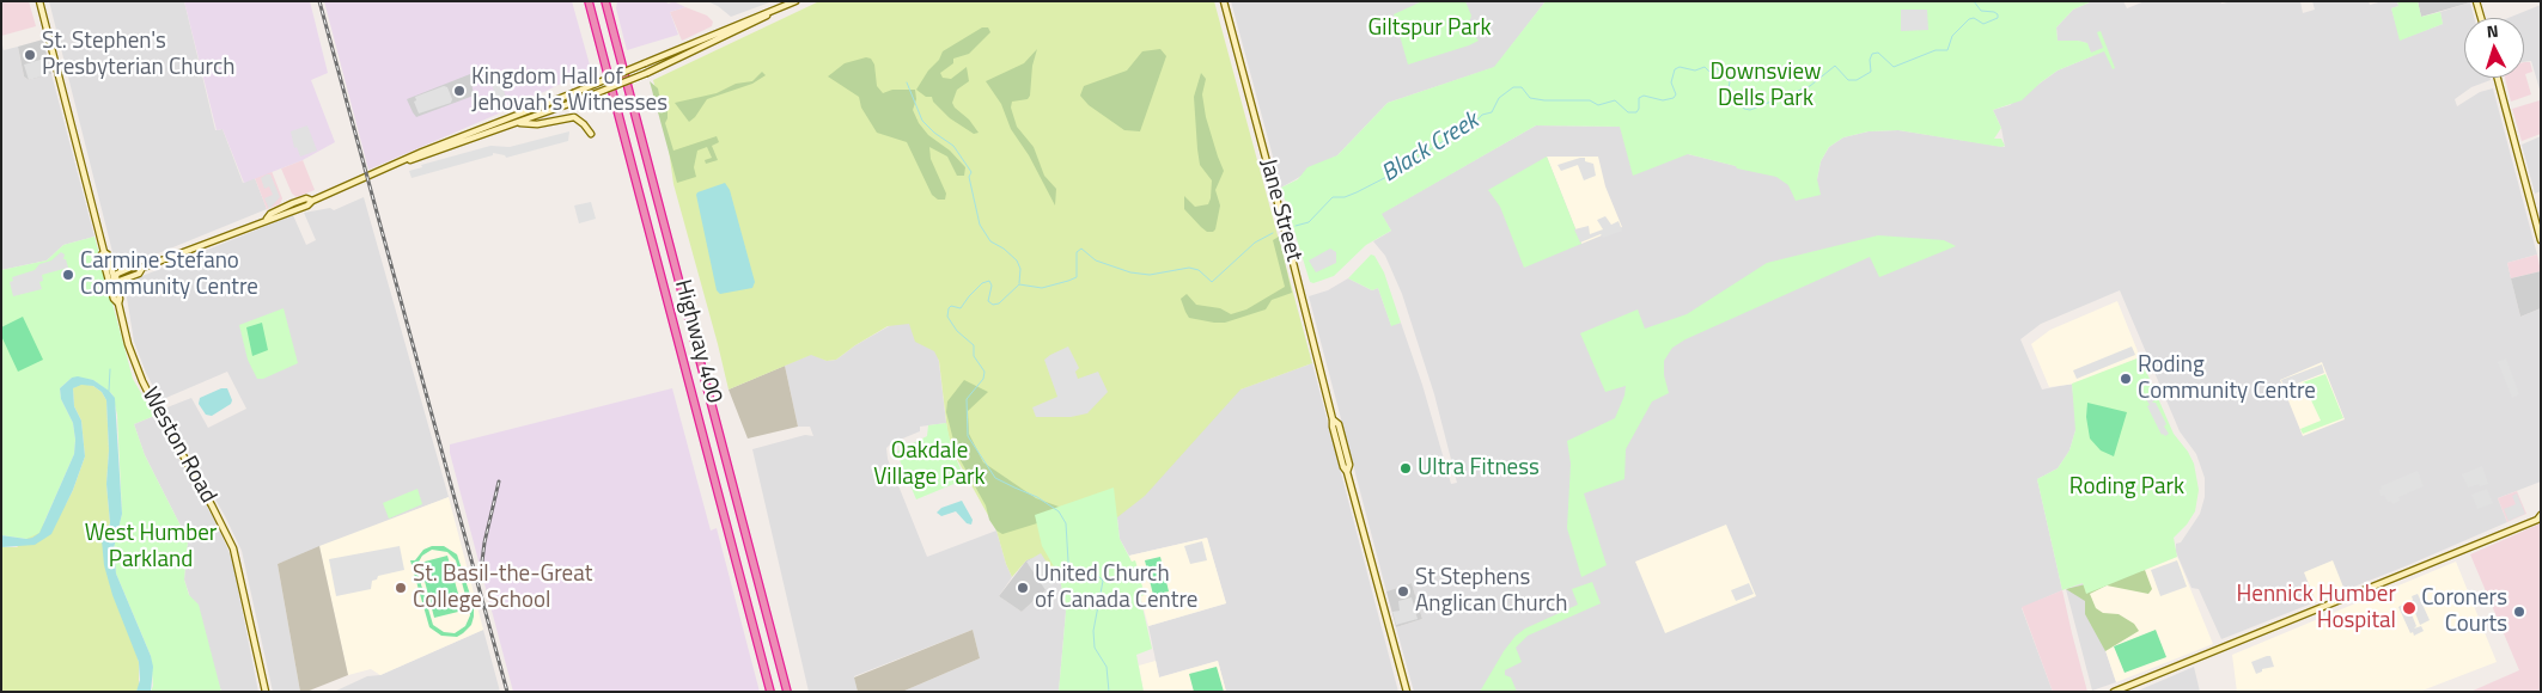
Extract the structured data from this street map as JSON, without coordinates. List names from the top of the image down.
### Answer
{
  "streets": {
    "highway": ["Highway 400"],
    "main road": ["Jane Street", "Weston Road"]
  },
  "water": ["Black Creek"],
  "parks": [
    "Giltspur Park",
    "Downsview Dells Park",
    "Oakdale Village Park",
    "Roding Park",
    "West Humber Parkland"
  ],
  "places": [
    "St. Stephen's Presbyterian Church",
    "Kingdom Hall of Jehovah's Witnesses",
    "Carmine Stefano Community Centre",
    "Roding Community Centre",
    "Ultra Fitness",
    "St. Basil-the-Great College School",
    "United Church of Canada Centre",
    "St Stephens Anglican Church",
    "Hennick Humber Hospital",
    "Coroners Courts"
  ],
  "north": "top"
}
